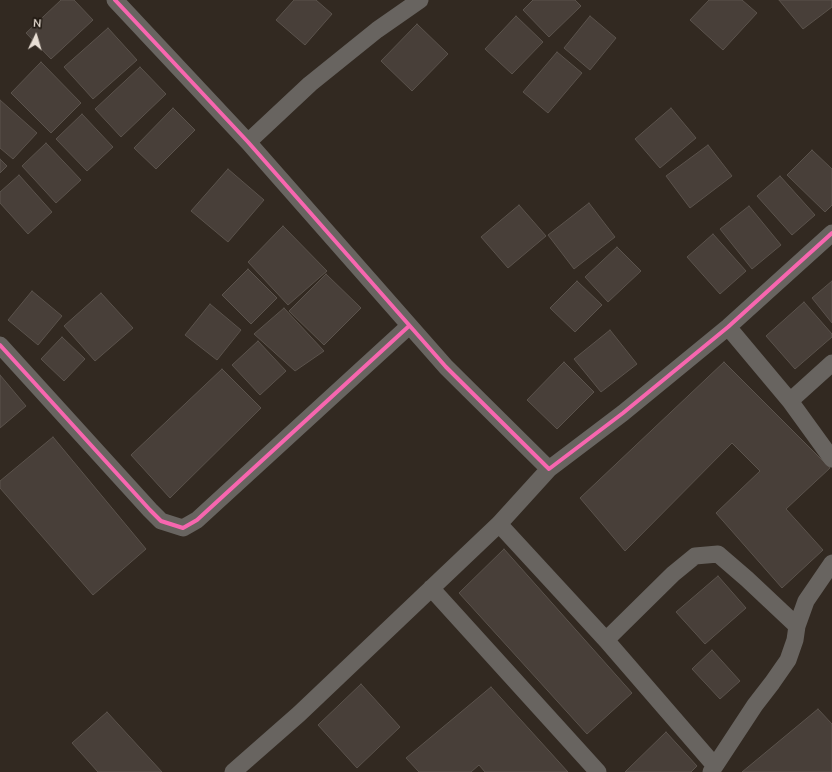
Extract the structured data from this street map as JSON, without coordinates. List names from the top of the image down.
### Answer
{
  "north": "top"
}
